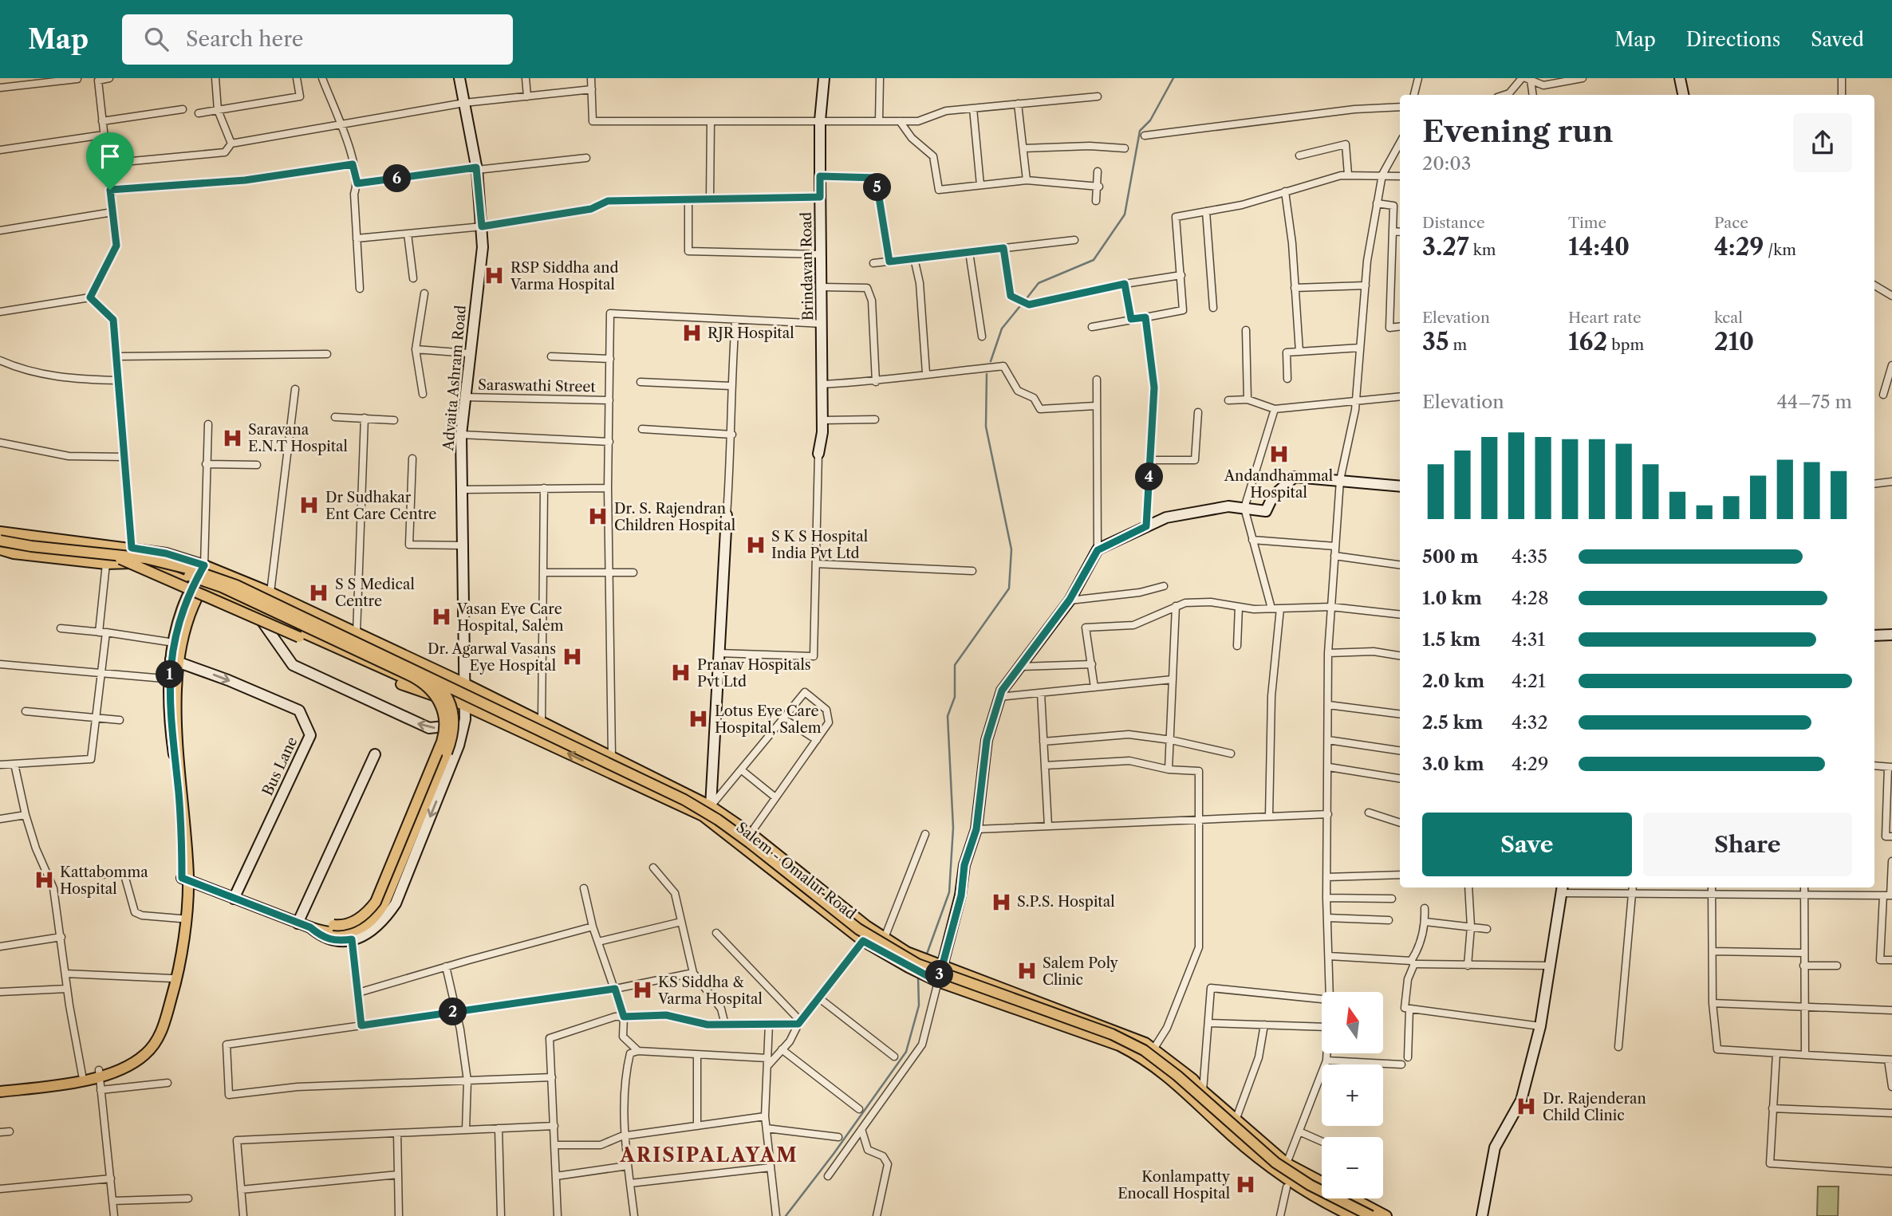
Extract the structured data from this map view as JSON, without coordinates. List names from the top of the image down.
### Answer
{
  "streets": {
    "main road": ["Salem - Omalur Road"],
    "street": [
      "Brindavan Road",
      "Advaita Ashram Road",
      "Saraswathi Street",
      "Bus Lane"
    ]
  },
  "crossings": [
    ["Advaita Ashram Road", "Saraswathi Street"],
    ["Advaita Ashram Road", "Salem - Omalur Road"]
  ],
  "districts": ["ARISIPALAYAM"],
  "places": {
    "hospital": [
      "RSP Siddha and Varma Hospital",
      "RJR Hospital",
      "Saravana E.N.T Hospital",
      "Andandhammal Hospital",
      "Dr Sudhakar Ent Care Centre",
      "Dr. S. Rajendran Children Hospital",
      "S K S Hospital India Pvt Ltd",
      "S S Medical Centre",
      "Vasan Eye Care Hospital, Salem",
      "Dr. Agarwal Vasans Eye Hospital",
      "Pranav Hospitals Pvt Ltd",
      "Lotus Eye Care Hospital, Salem",
      "Kattabomma Hospital",
      "S.P.S. Hospital",
      "Salem Poly Clinic",
      "KS Siddha & Varma Hospital",
      "Dr. Rajenderan Child Clinic",
      "Konlampatty Enocall Hospital"
    ]
  },
  "north": "top",
  "page": {
    "header": "Map",
    "search": "Search here",
    "nav": ["Map", "Directions", "Saved"],
    "heading": ["Evening run", "20:03"],
    "pins": [
      "6",
      "5",
      "4",
      "1",
      "3",
      "2"
    ],
    "stats": [
      ["Distance", "3.27 km"],
      ["Time", "14:40"],
      ["Pace", "4:29 /km"],
      ["Elevation", "35 m"],
      ["Heart rate", "162 bpm"],
      ["kcal", "210"]
    ],
    "chart": ["Elevation", "44–75 m"],
    "list": [
      {
        "name": "500 m",
        "note": "4:35"
      },
      {
        "name": "1.0 km",
        "note": "4:28"
      },
      {
        "name": "1.5 km",
        "note": "4:31"
      },
      {
        "name": "2.0 km",
        "note": "4:21"
      },
      {
        "name": "2.5 km",
        "note": "4:32"
      },
      {
        "name": "3.0 km",
        "note": "4:29"
      }
    ],
    "buttons": ["Save", "Share"],
    "map_buttons": ["+", "−"]
  }
}
